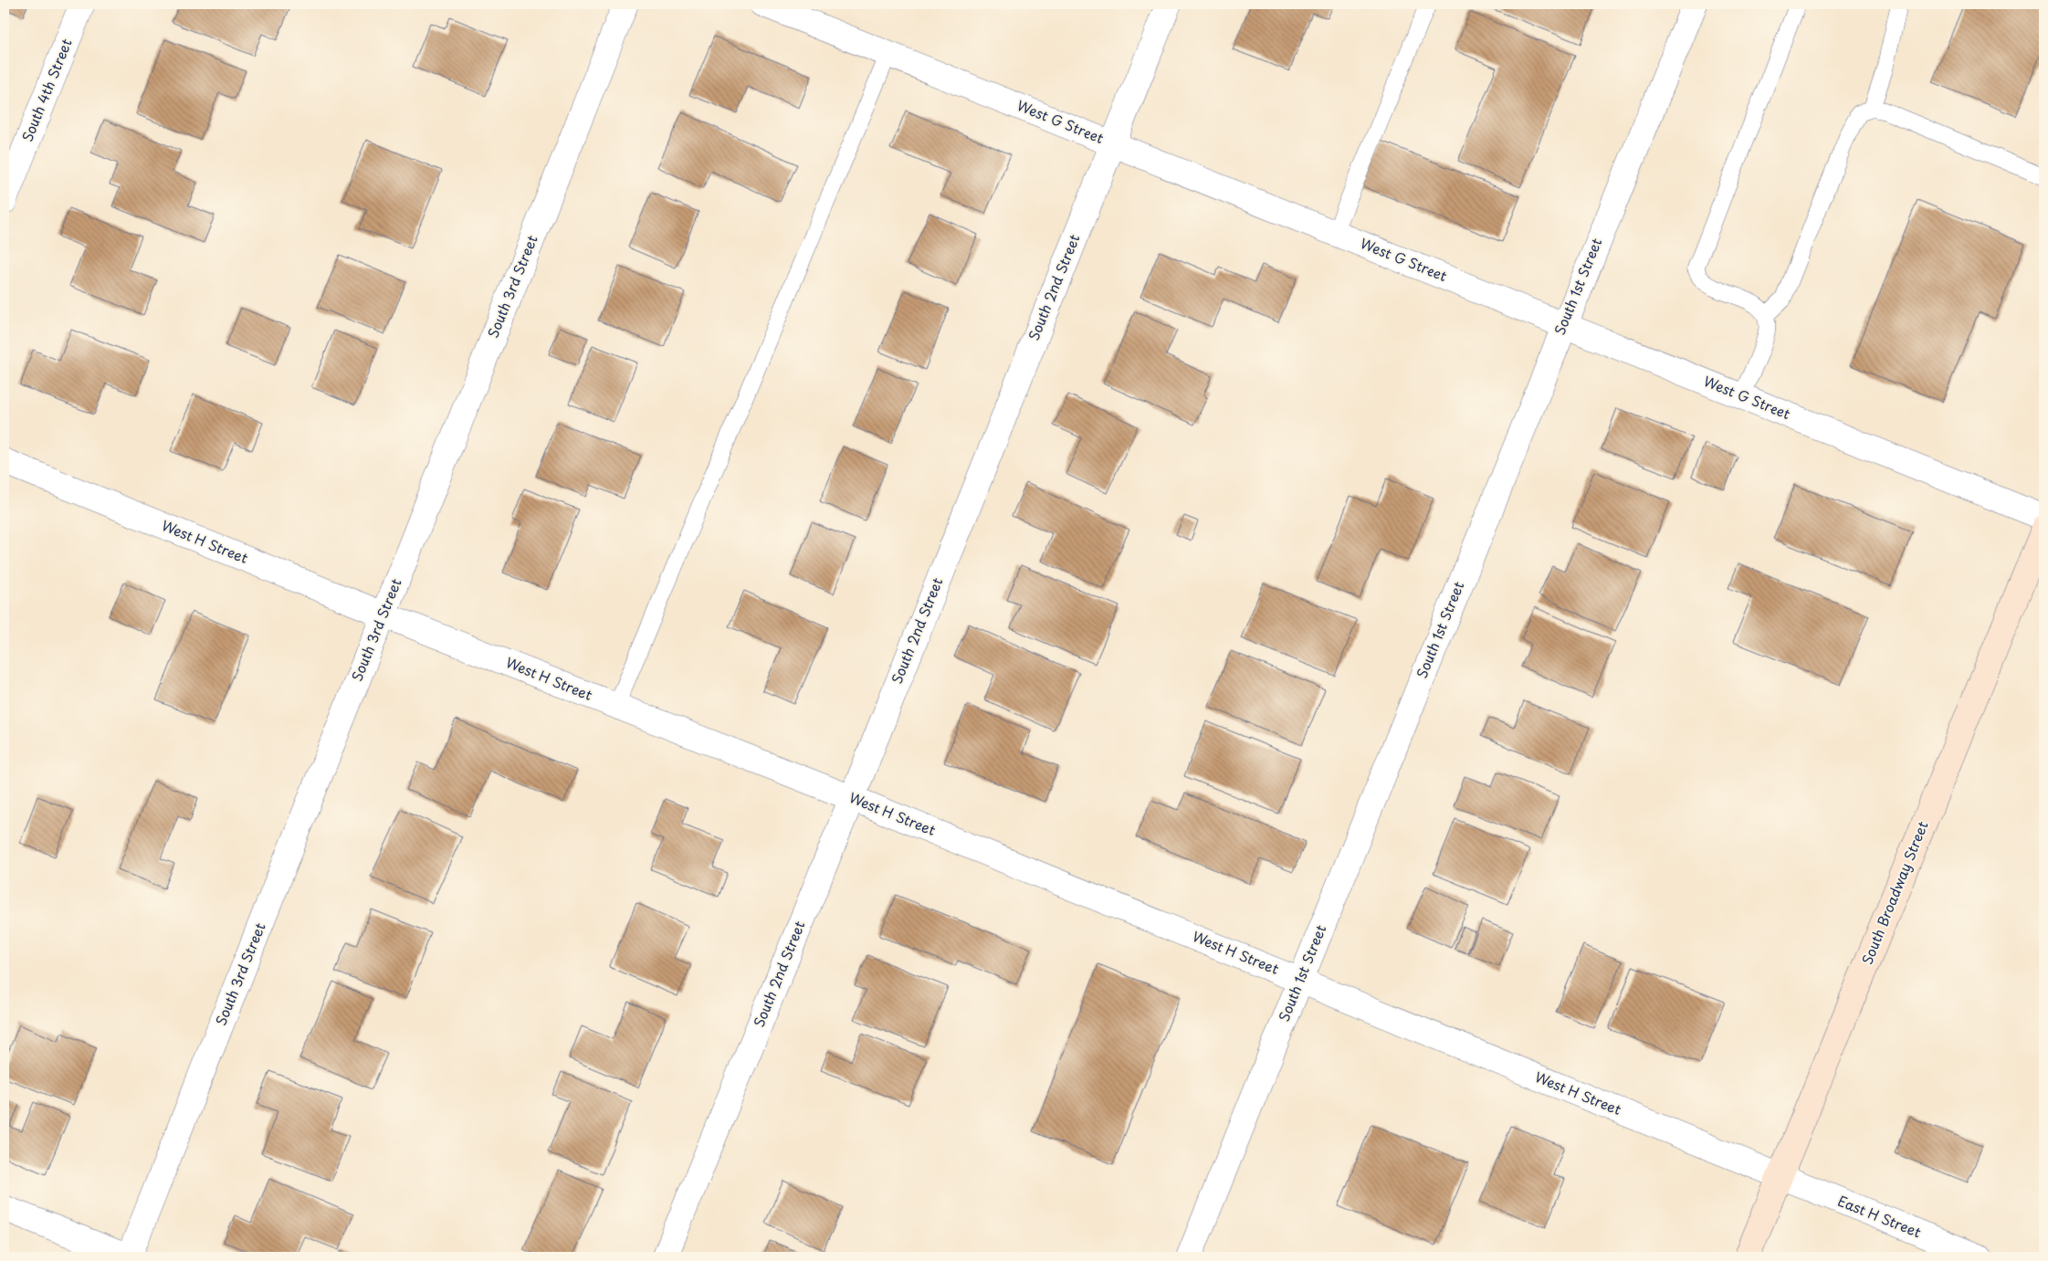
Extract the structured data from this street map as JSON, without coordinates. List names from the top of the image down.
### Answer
{
  "streets": {
    "main road": ["South Broadway Street"],
    "street": [
      "South 4th Street",
      "West G Street",
      "South 3rd Street",
      "South 1st Street",
      "South 2nd Street",
      "West H Street",
      "East H Street"
    ]
  },
  "crossings": [
    ["West G Street", "South 1st Street"],
    ["West G Street", "South 2nd Street"],
    ["South 3rd Street", "West H Street"],
    ["South 1st Street", "West H Street"],
    ["South 2nd Street", "West H Street"],
    ["West H Street", "South Broadway Street"],
    ["West H Street", "East H Street"],
    ["South Broadway Street", "East H Street"]
  ]
}
